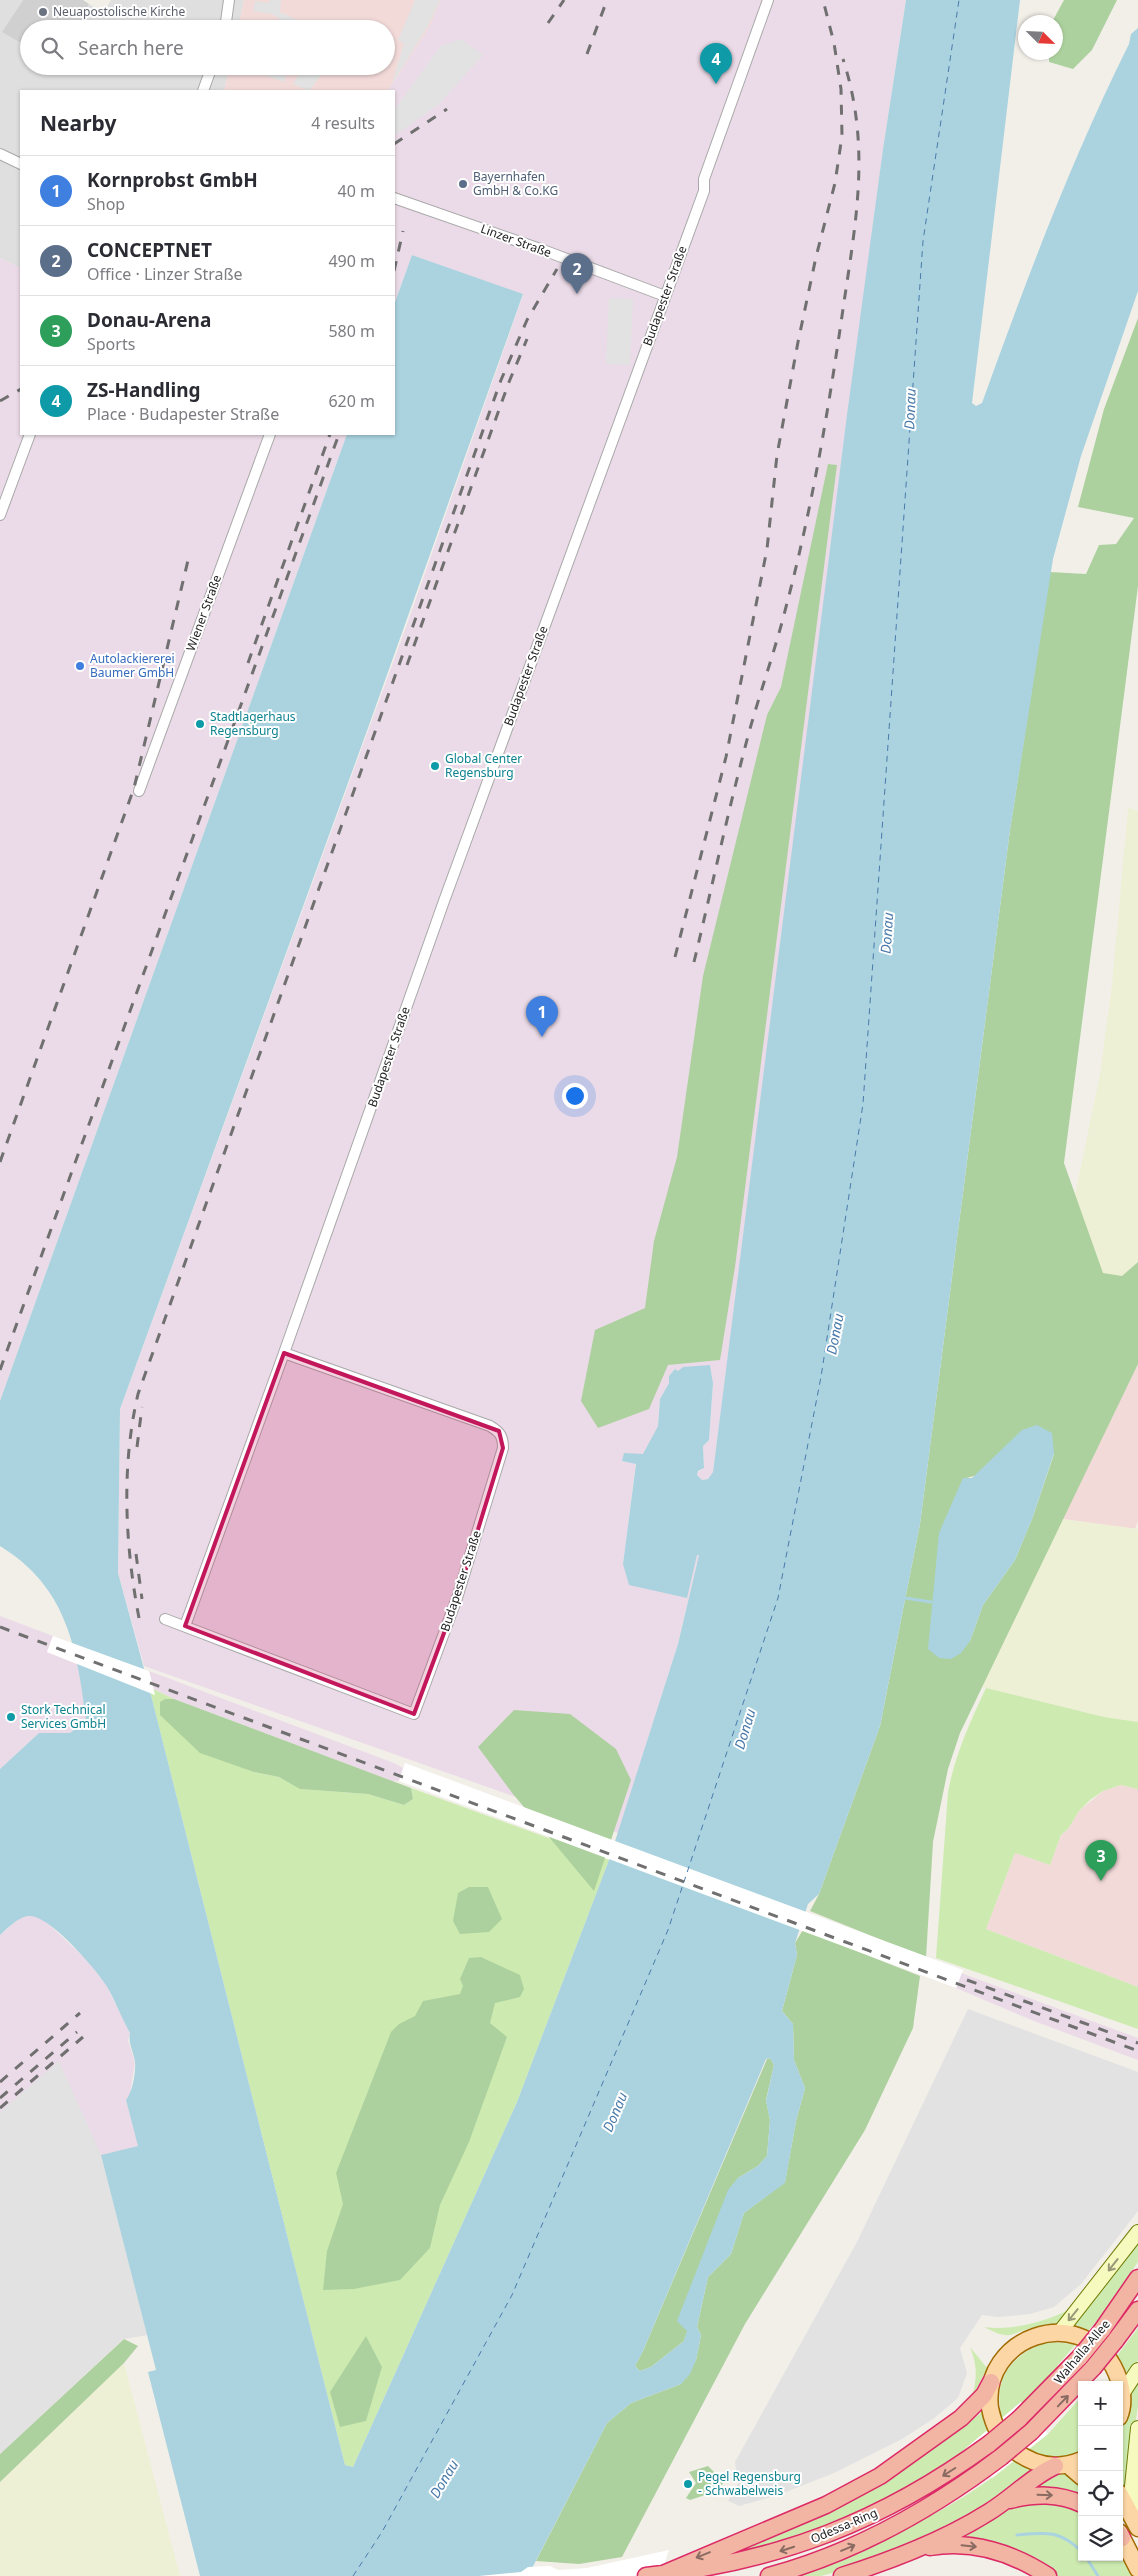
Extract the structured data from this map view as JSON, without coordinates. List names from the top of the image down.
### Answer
{
  "streets": {
    "highway": ["Walhalla-Allee", "Odessa-Ring"],
    "street": ["Linzer Straße", "Budapester Straße", "Wiener Straße"]
  },
  "crossings": [
    ["Linzer Straße", "Budapester Straße"],
    ["Walhalla-Allee", "Odessa-Ring"]
  ],
  "water": ["Donau"],
  "places": [
    "Neuapostolische Kirche",
    "Bayernhafen GmbH & Co.KG",
    "Autolackiererei Baumer GmbH",
    "Stadtlagerhaus Regensburg",
    "Global Center Regensburg",
    "Stork Technical Services GmbH",
    "Pegel Regensburg - Schwabelweis"
  ],
  "north": "bottom right",
  "page": {
    "search": "Search here",
    "pins": [
      "4",
      "2",
      "1",
      "3"
    ],
    "heading": ["Nearby", "4 results"],
    "list": [
      {
        "mark": "1",
        "name": "Kornprobst GmbH",
        "note": "Shop",
        "value": "40 m"
      },
      {
        "mark": "2",
        "name": "CONCEPTNET",
        "note": "Office · Linzer Straße",
        "value": "490 m"
      },
      {
        "mark": "3",
        "name": "Donau-Arena",
        "note": "Sports",
        "value": "580 m"
      },
      {
        "mark": "4",
        "name": "ZS-Handling",
        "note": "Place · Budapester Straße",
        "value": "620 m"
      }
    ],
    "map_buttons": ["+", "−"]
  }
}
